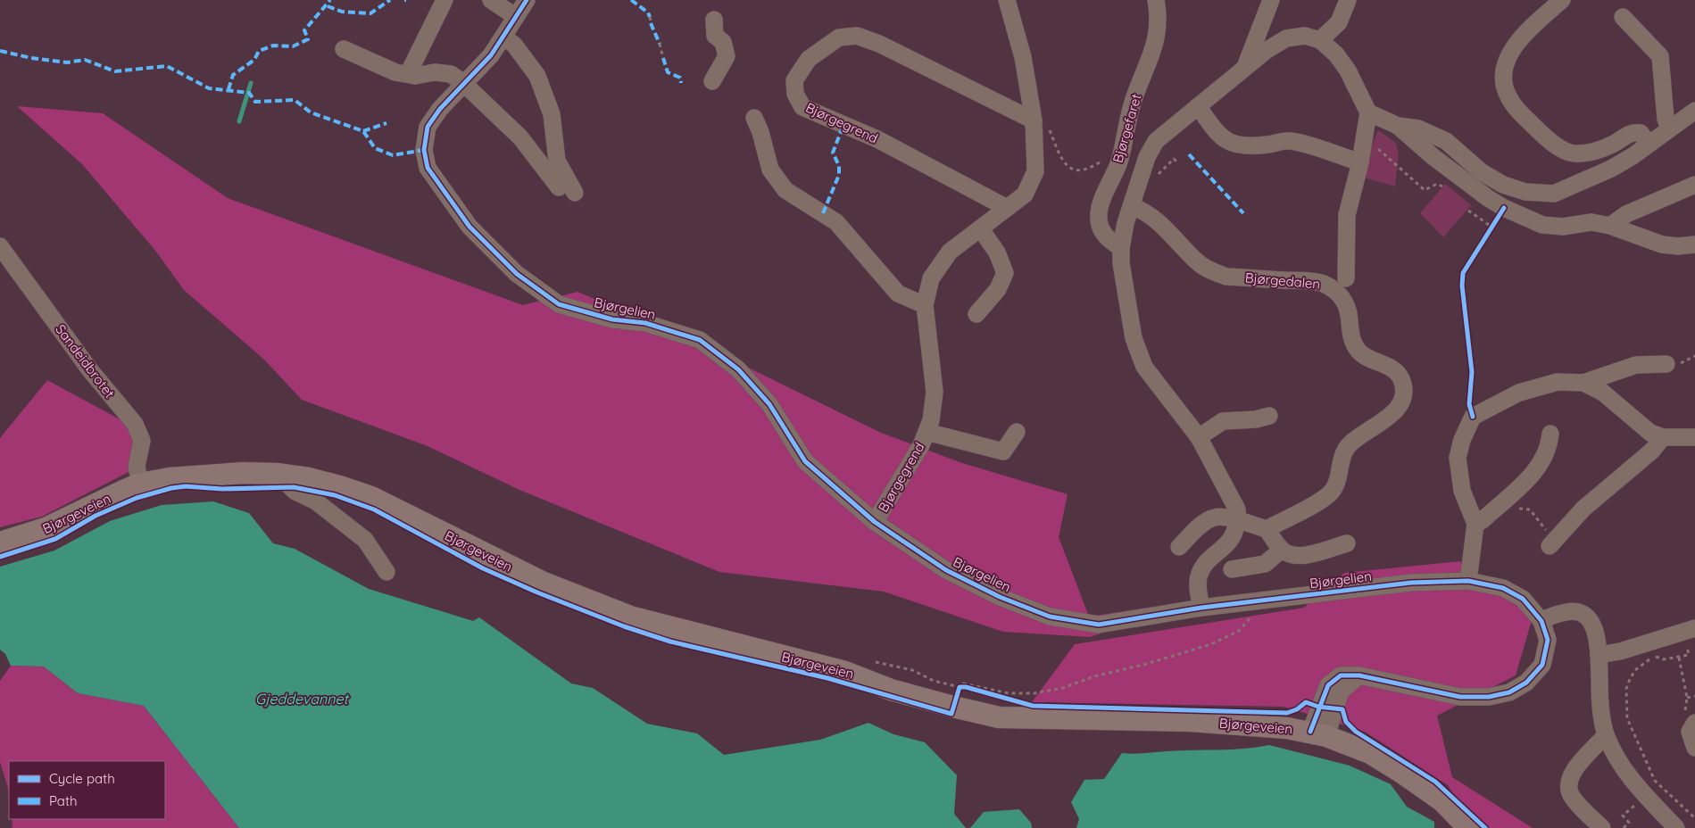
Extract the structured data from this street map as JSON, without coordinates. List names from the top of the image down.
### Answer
{
  "streets": {
    "main road": ["Bjørgeveien"],
    "street": [
      "Bjørgegrend",
      "Bjørgefaret",
      "Bjørgedalen",
      "Bjørgelien",
      "Sandeidbrotet"
    ]
  },
  "crossings": [
    ["Bjørgegrend", "Bjørgelien"],
    ["Bjørgelien", "Bjørgeveien"],
    ["Sandeidbrotet", "Bjørgeveien"]
  ],
  "water": ["Gjeddevannet"],
  "legend": ["Cycle path", "Path"]
}
